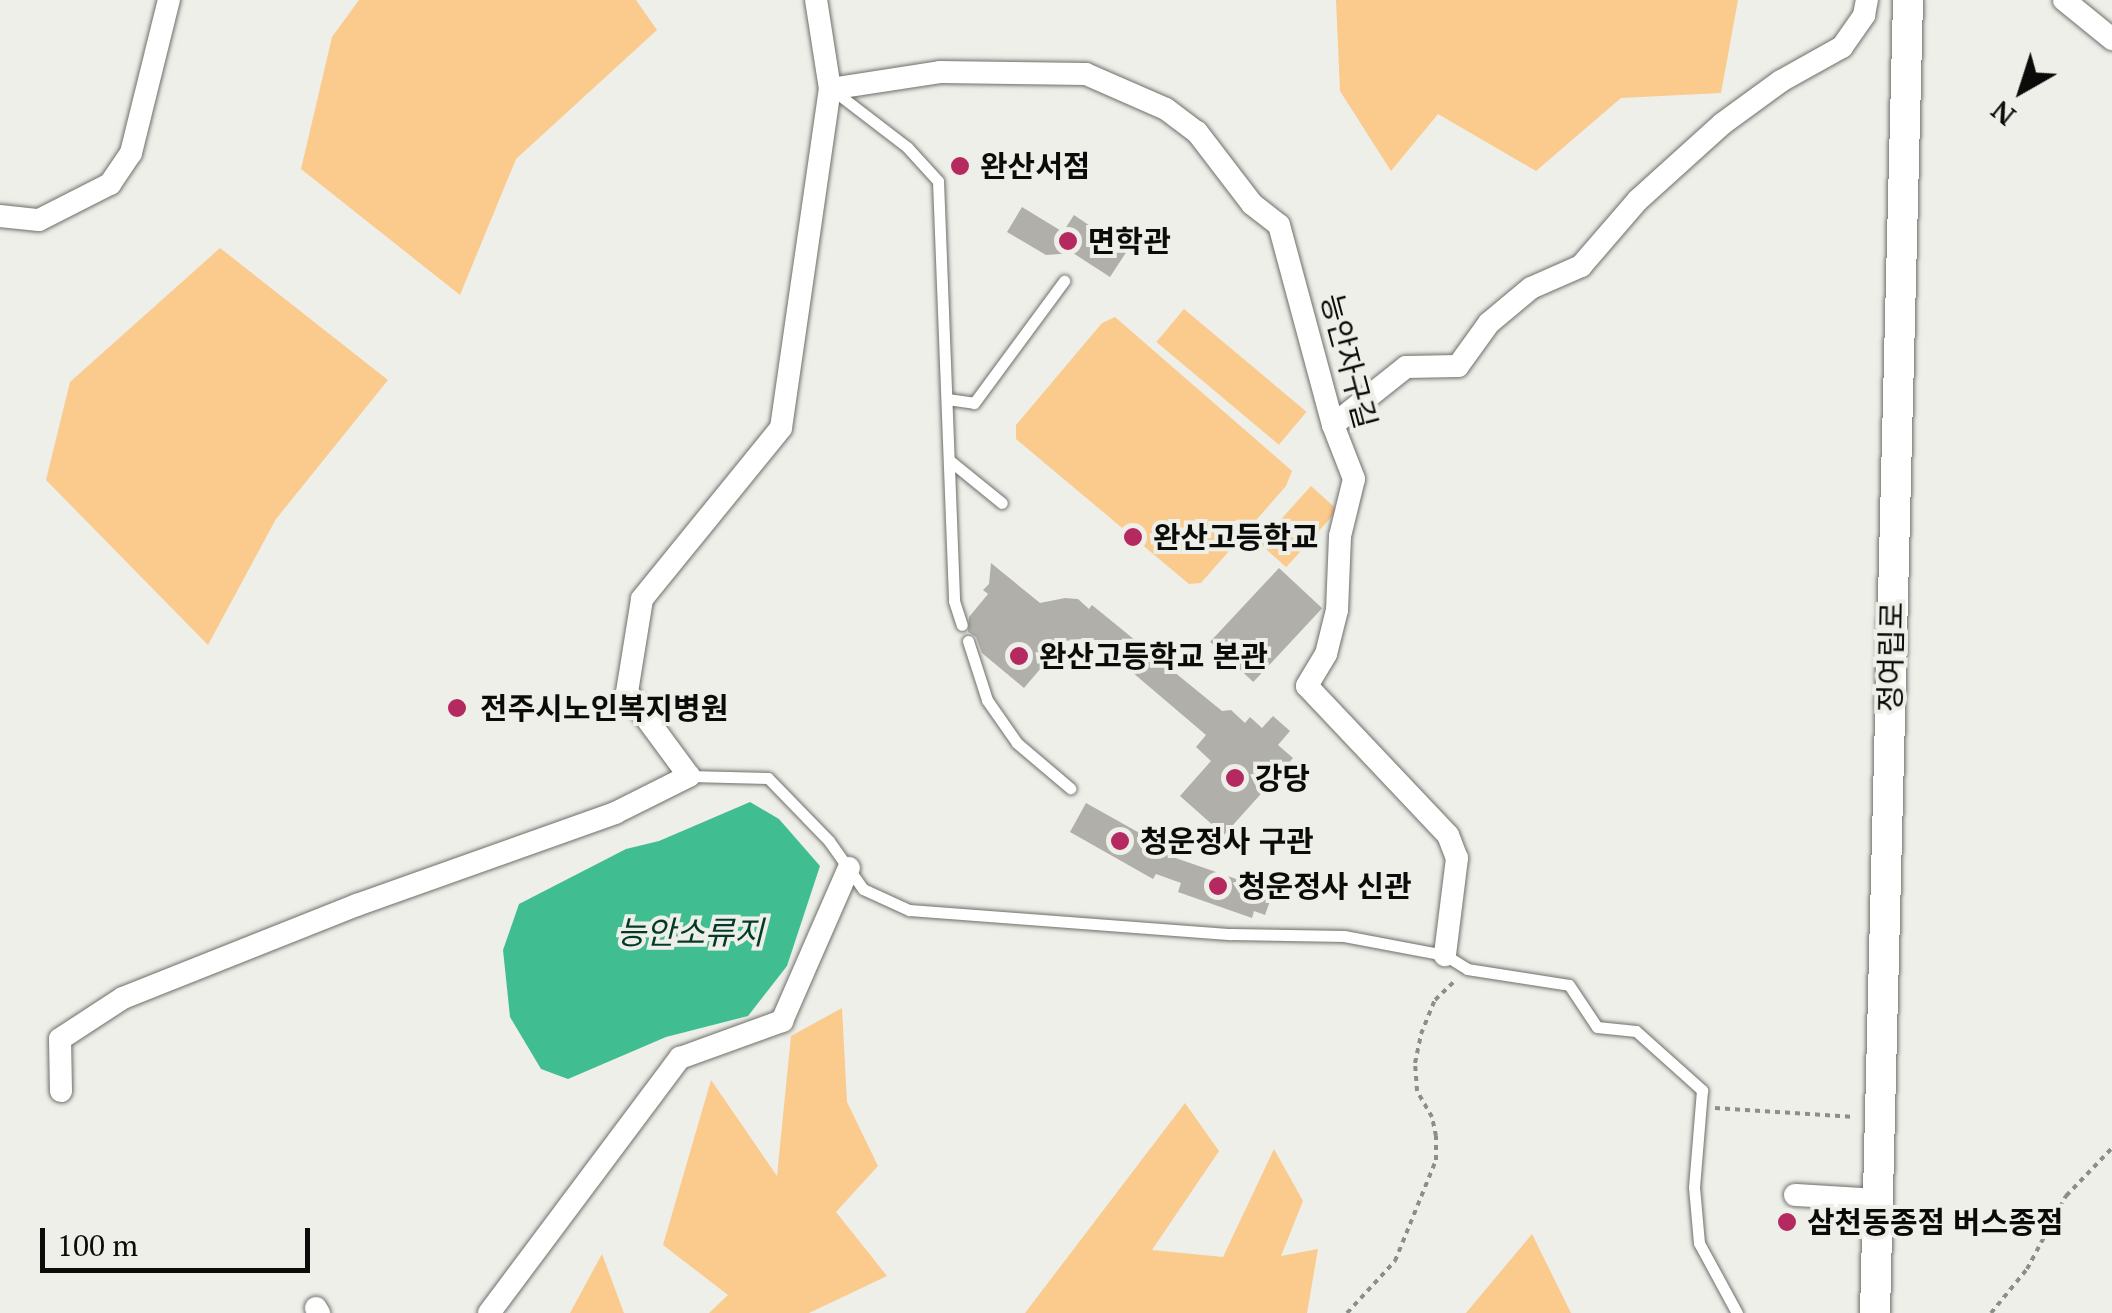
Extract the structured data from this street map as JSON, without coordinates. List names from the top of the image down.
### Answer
{
  "streets": {
    "street": ["능안자구길", "정여립로"]
  },
  "water": ["능안소류지"],
  "places": [
    "완산서점",
    "면학관",
    "완산고등학교",
    "완산고등학교 본관",
    "전주시노인복지병원",
    "강당",
    "청운정사 구관",
    "청운정사 신관",
    "삼천동종점 버스종점"
  ],
  "scale_bar": "100 m",
  "north": "bottom left"
}
